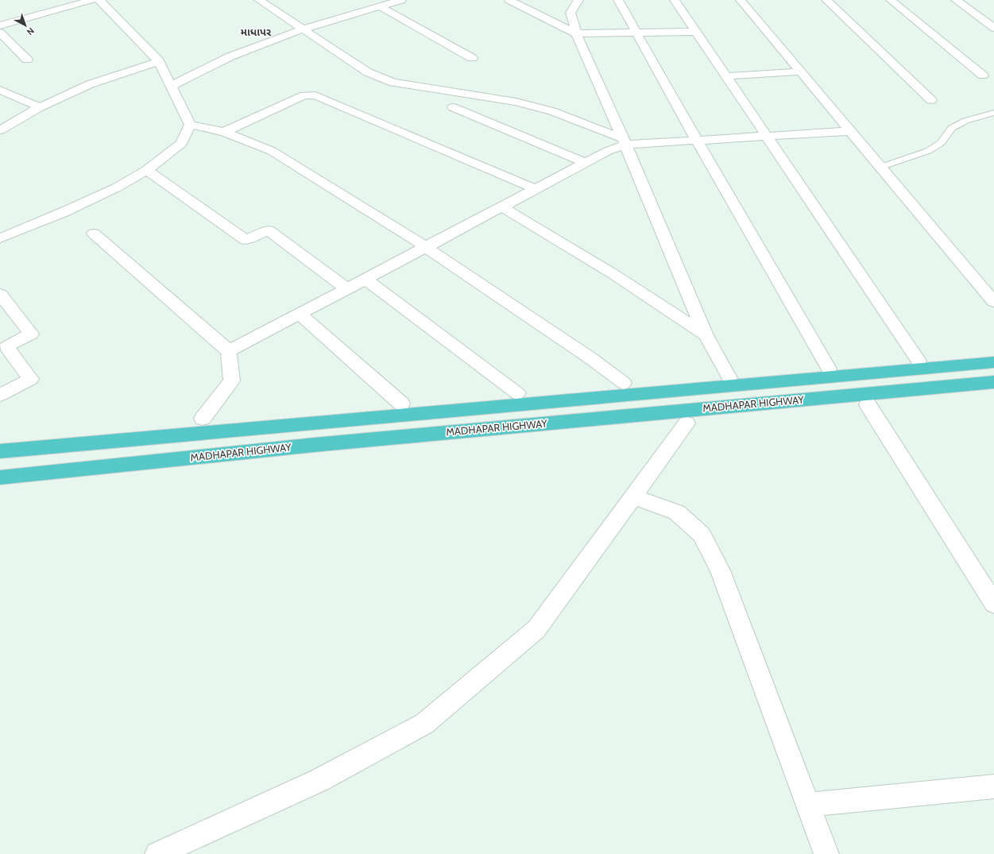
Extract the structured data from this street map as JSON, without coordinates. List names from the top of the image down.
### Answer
{
  "streets": {
    "highway": ["MADHAPAR HIGHWAY"]
  },
  "districts": ["માધાપર"],
  "north": "bottom right"
}
